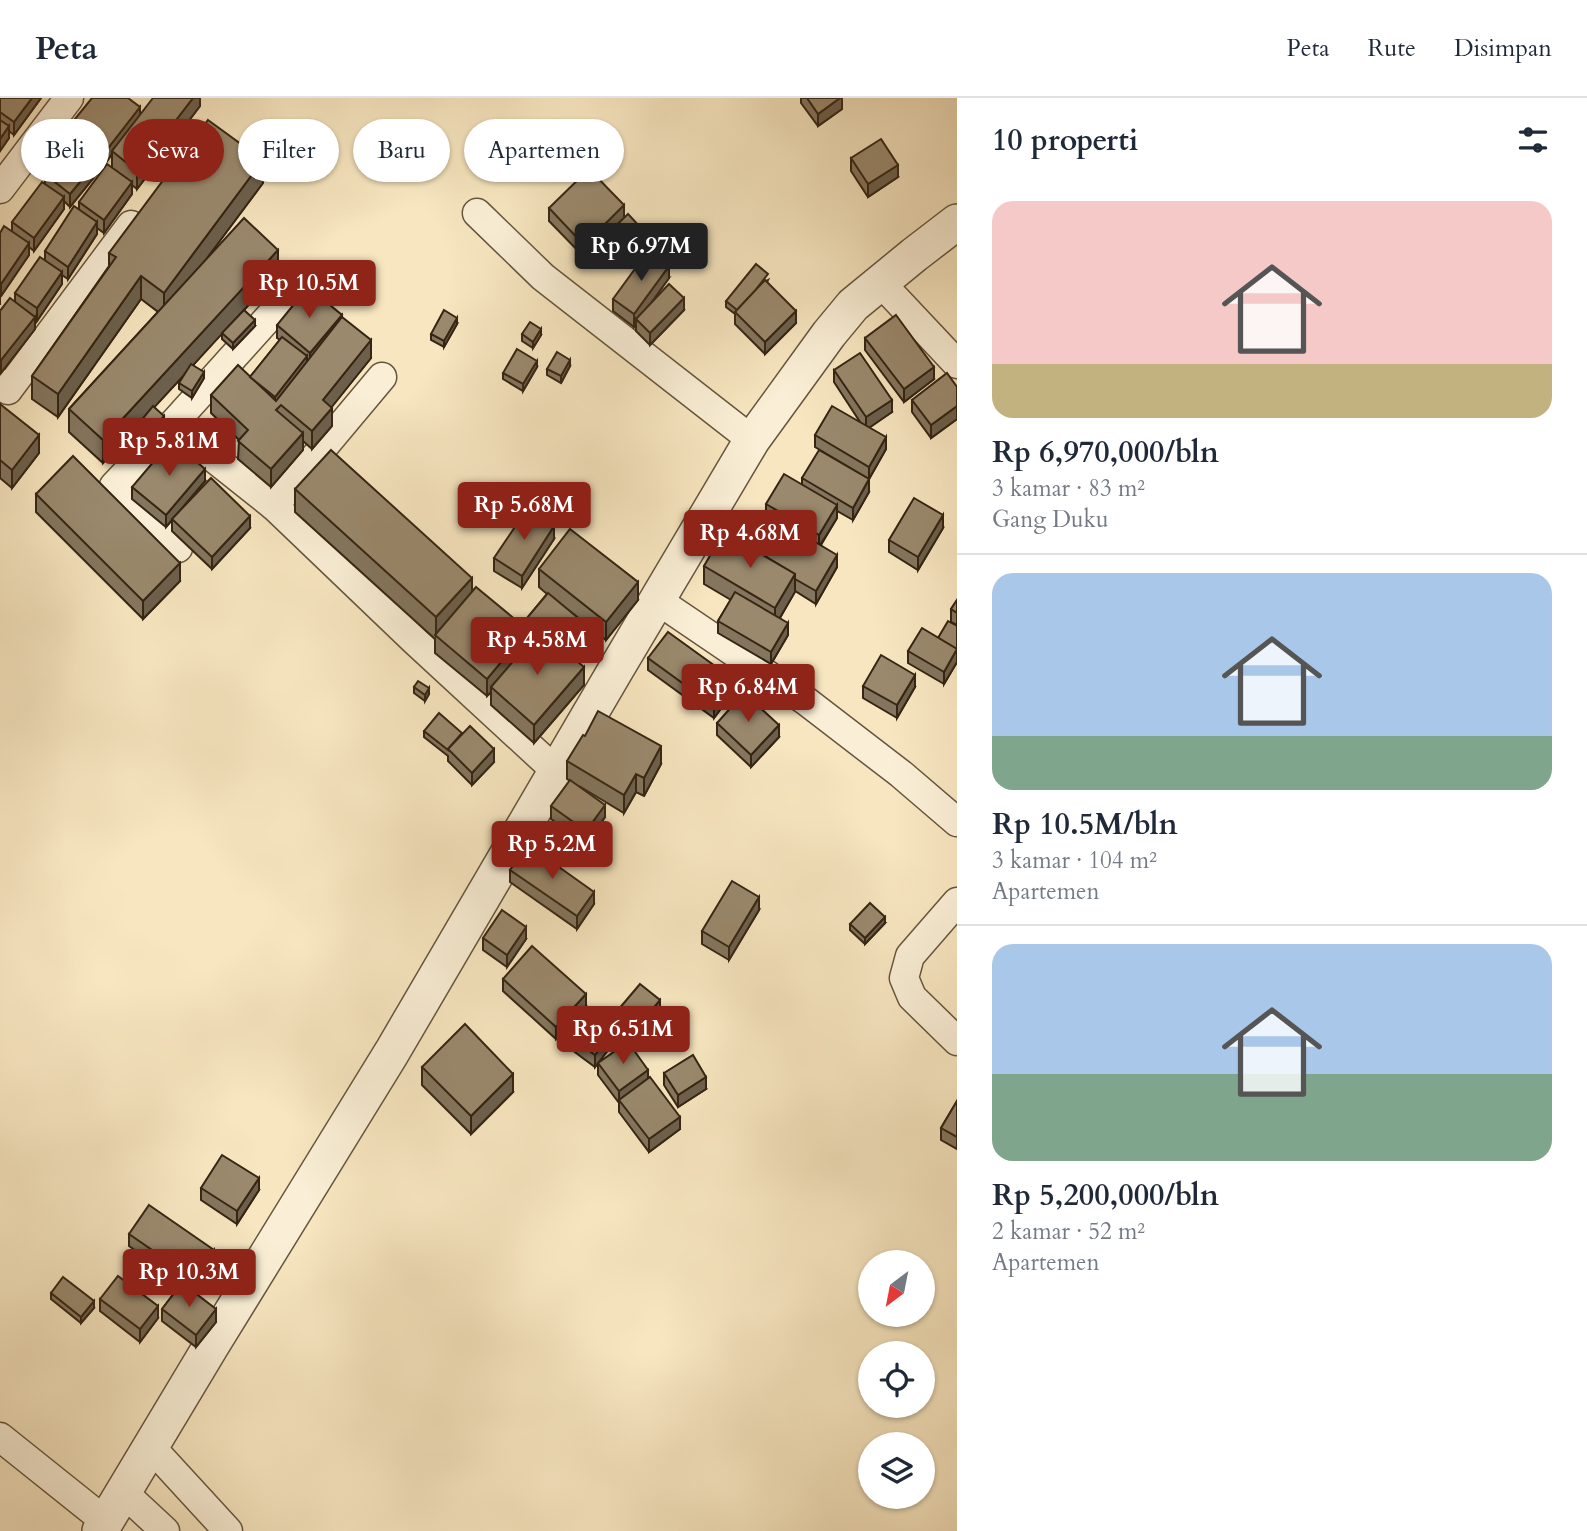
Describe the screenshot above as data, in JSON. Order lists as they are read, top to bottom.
{
  "north": "bottom left",
  "page": {
    "header": "Peta",
    "nav": ["Peta", "Rute", "Disimpan"],
    "heading": "10 properti",
    "chip": [
      "Beli",
      "Sewa",
      "Filter",
      "Baru",
      "Apartemen"
    ],
    "list": [
      {
        "name": "Rp 6,970,000/bln",
        "note": "3 kamar · 83 m² · Gang Duku"
      },
      {
        "name": "Rp 10.5M/bln",
        "note": "3 kamar · 104 m² · Apartemen"
      },
      {
        "name": "Rp 5,200,000/bln",
        "note": "2 kamar · 52 m² · Apartemen"
      }
    ],
    "price": [
      "Rp 6.97M",
      "Rp 10.5M",
      "Rp 5.81M",
      "Rp 5.68M",
      "Rp 4.68M",
      "Rp 4.58M",
      "Rp 6.84M",
      "Rp 5.2M",
      "Rp 6.51M",
      "Rp 10.3M"
    ]
  }
}
